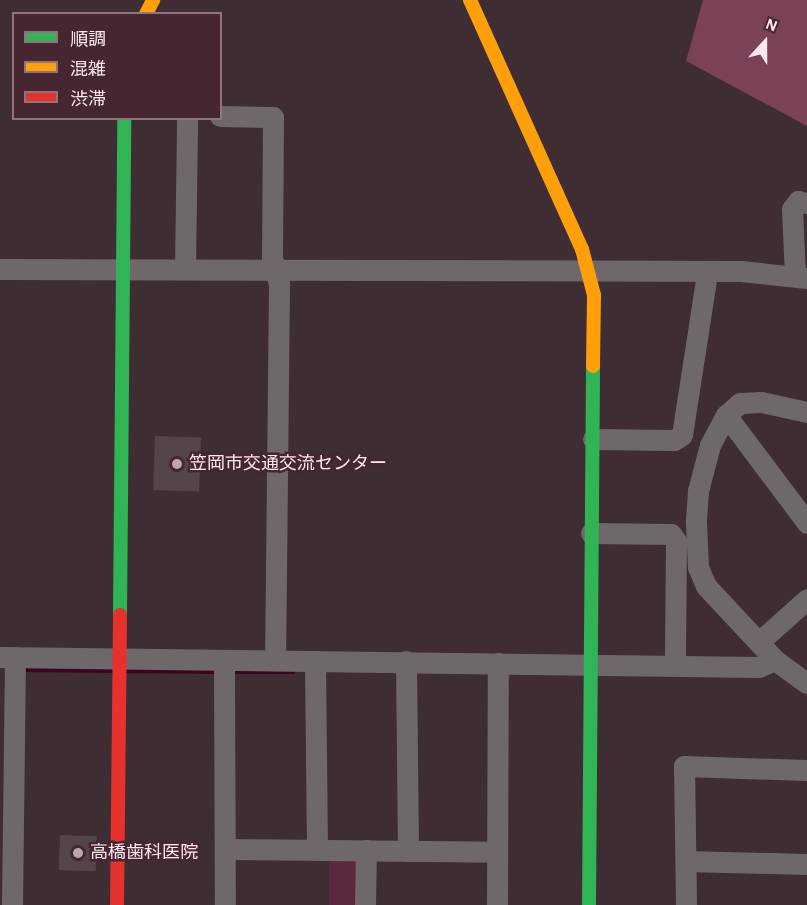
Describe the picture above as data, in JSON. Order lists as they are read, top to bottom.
{
  "places": ["笠岡市交通交流センター", "高橋歯科医院"],
  "legend": ["順調", "混雑", "渋滞"],
  "north": "top"
}
